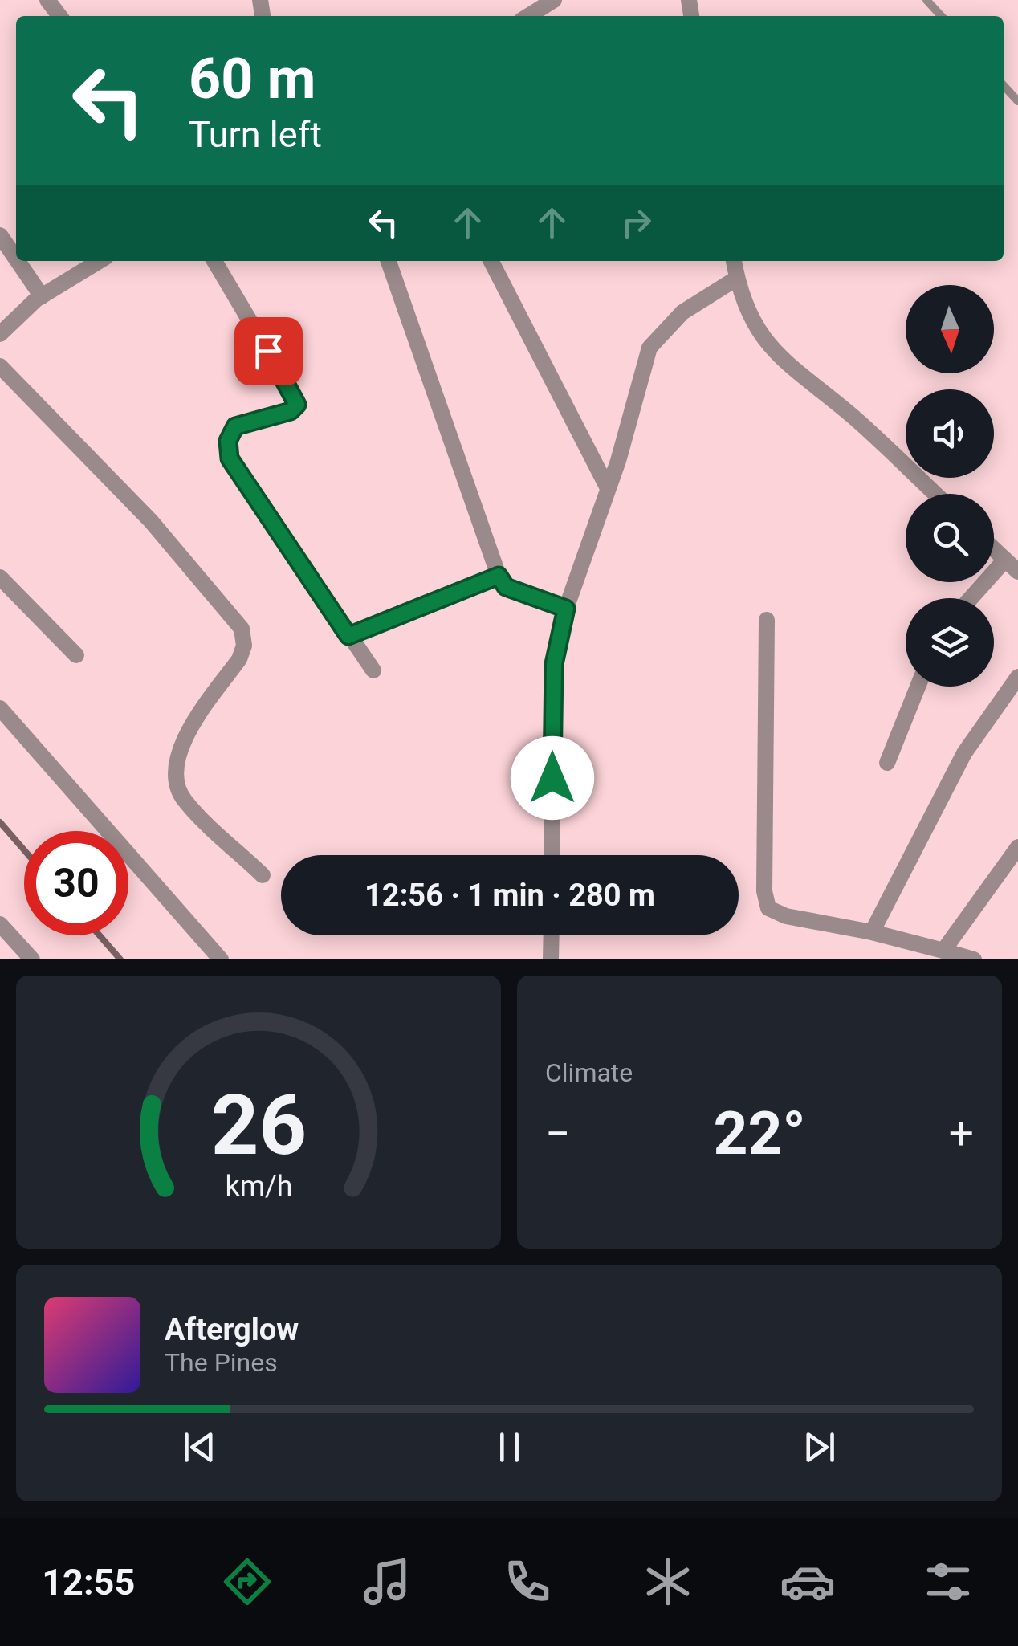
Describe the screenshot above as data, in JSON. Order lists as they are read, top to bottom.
{
  "north": "bottom",
  "page": {
    "turn": ["60 m", "Turn left"],
    "limit": "30",
    "trip": "12:56 · 1 min · 280 m",
    "tile": "Climate",
    "heat": ["−", "22°", "+"],
    "song": ["Afterglow", "The Pines"],
    "tabs": "12:55",
    "gauge": ["26", "km/h"]
  }
}
